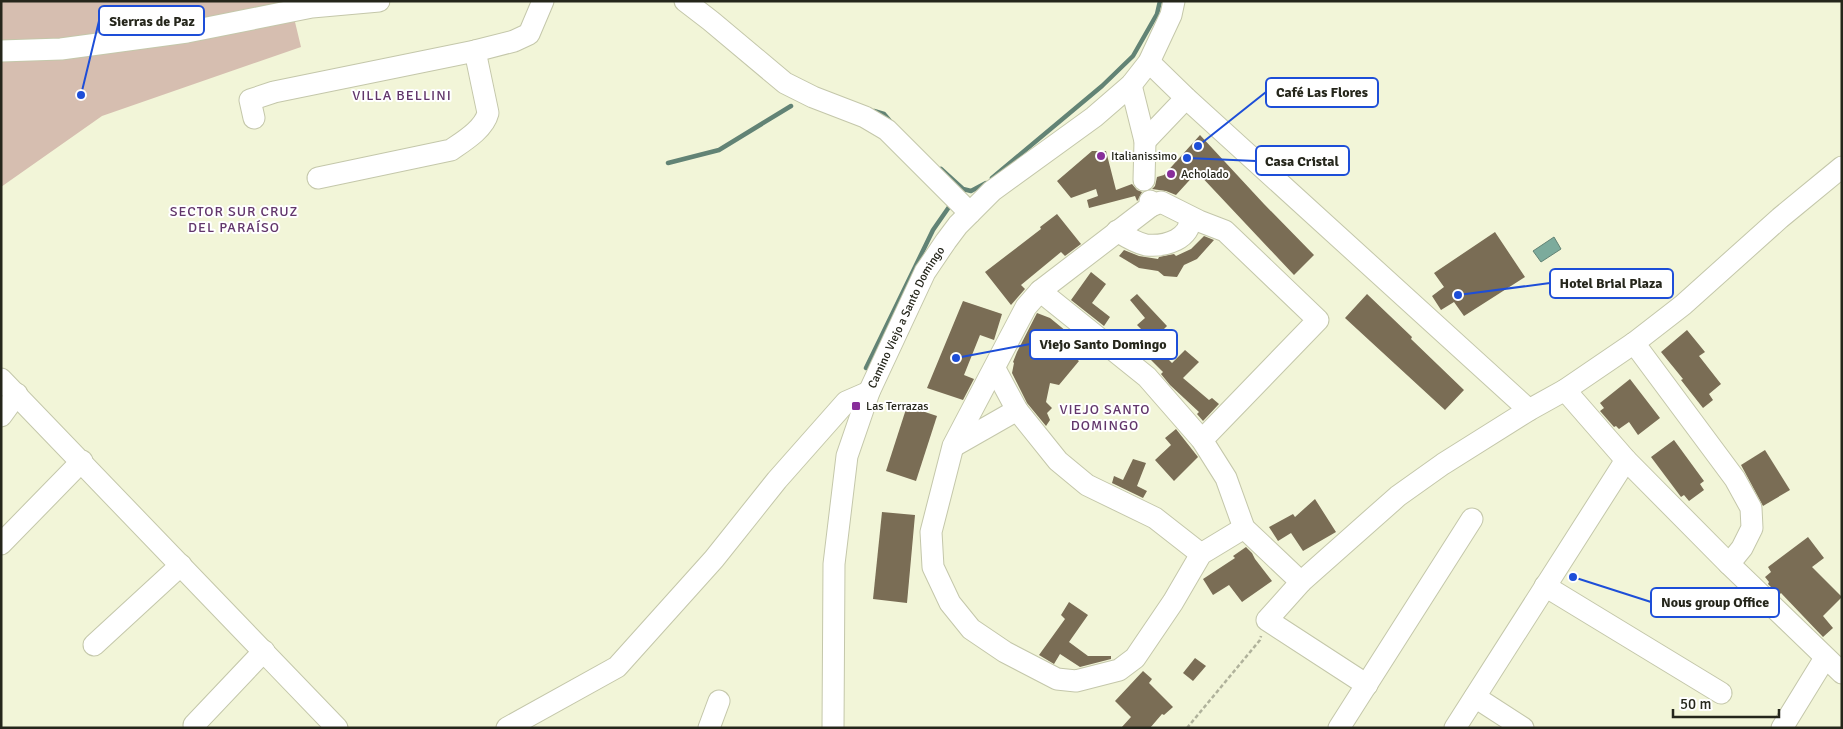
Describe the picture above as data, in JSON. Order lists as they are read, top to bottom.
{
  "streets": {
    "street": ["Camino Viejo a Santo Domingo"]
  },
  "districts": ["VILLA BELLINI", "SECTOR SUR CRUZ DEL PARAÍSO", "VIEJO SANTO DOMINGO"],
  "places": {
    "other": [
      "Sierras de Paz",
      "Café Las Flores",
      "Italianissimo",
      "Casa Cristal",
      "Acholado",
      "Hotel Brial Plaza",
      "Viejo Santo Domingo",
      "Nous group Office"
    ],
    "transit": ["Las Terrazas"]
  },
  "scale_bar": "50 m"
}
